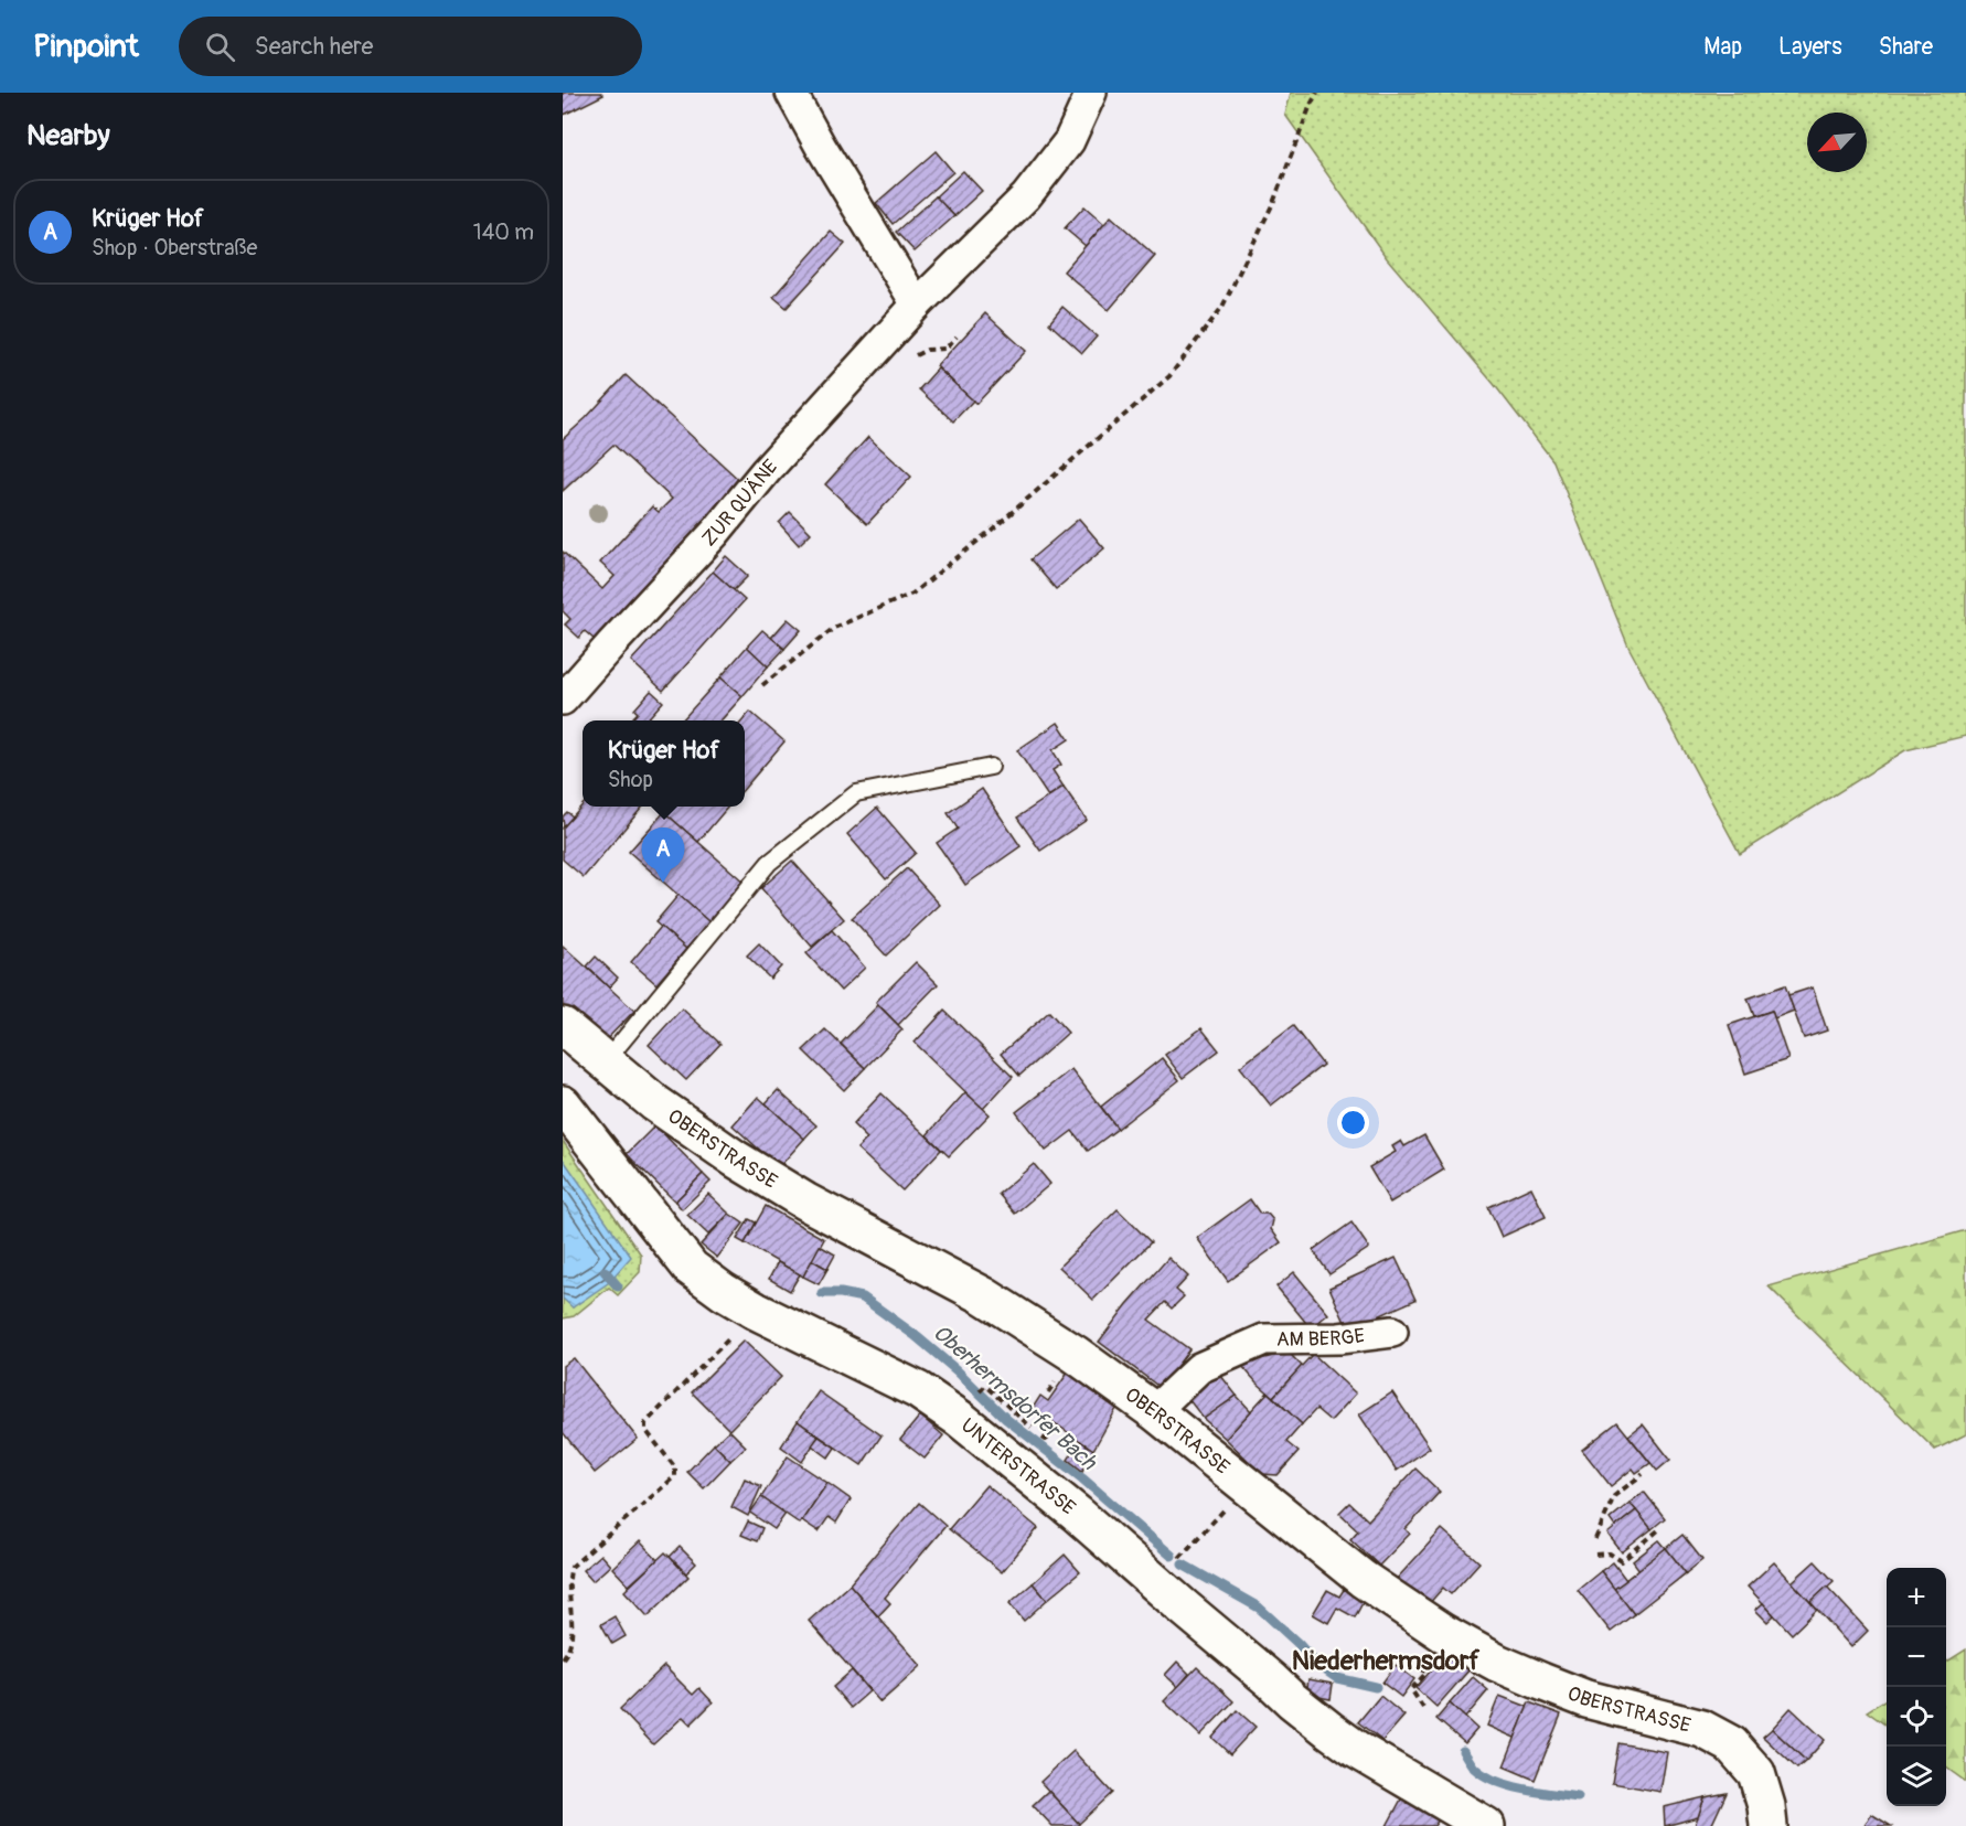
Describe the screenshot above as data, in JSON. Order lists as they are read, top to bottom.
{
  "streets": {
    "street": [
      "ZUR QUÄNE",
      "OBERSTRASSE",
      "AM BERGE",
      "UNTERSTRASSE"
    ]
  },
  "crossings": [
    ["OBERSTRASSE", "AM BERGE"]
  ],
  "districts": ["Niederhermsdorf"],
  "water": ["Oberhermsdorfer Bach"],
  "north": "bottom left",
  "page": {
    "header": "Pinpoint",
    "search": "Search here",
    "nav": ["Map", "Layers", "Share"],
    "heading": "Nearby",
    "list": [
      {
        "mark": "A",
        "name": "Krüger Hof",
        "note": "Shop · Oberstraße",
        "value": "140 m"
      }
    ],
    "popup": ["Krüger Hof", "Shop"],
    "pins": "A",
    "map_buttons": ["+", "−"]
  }
}
